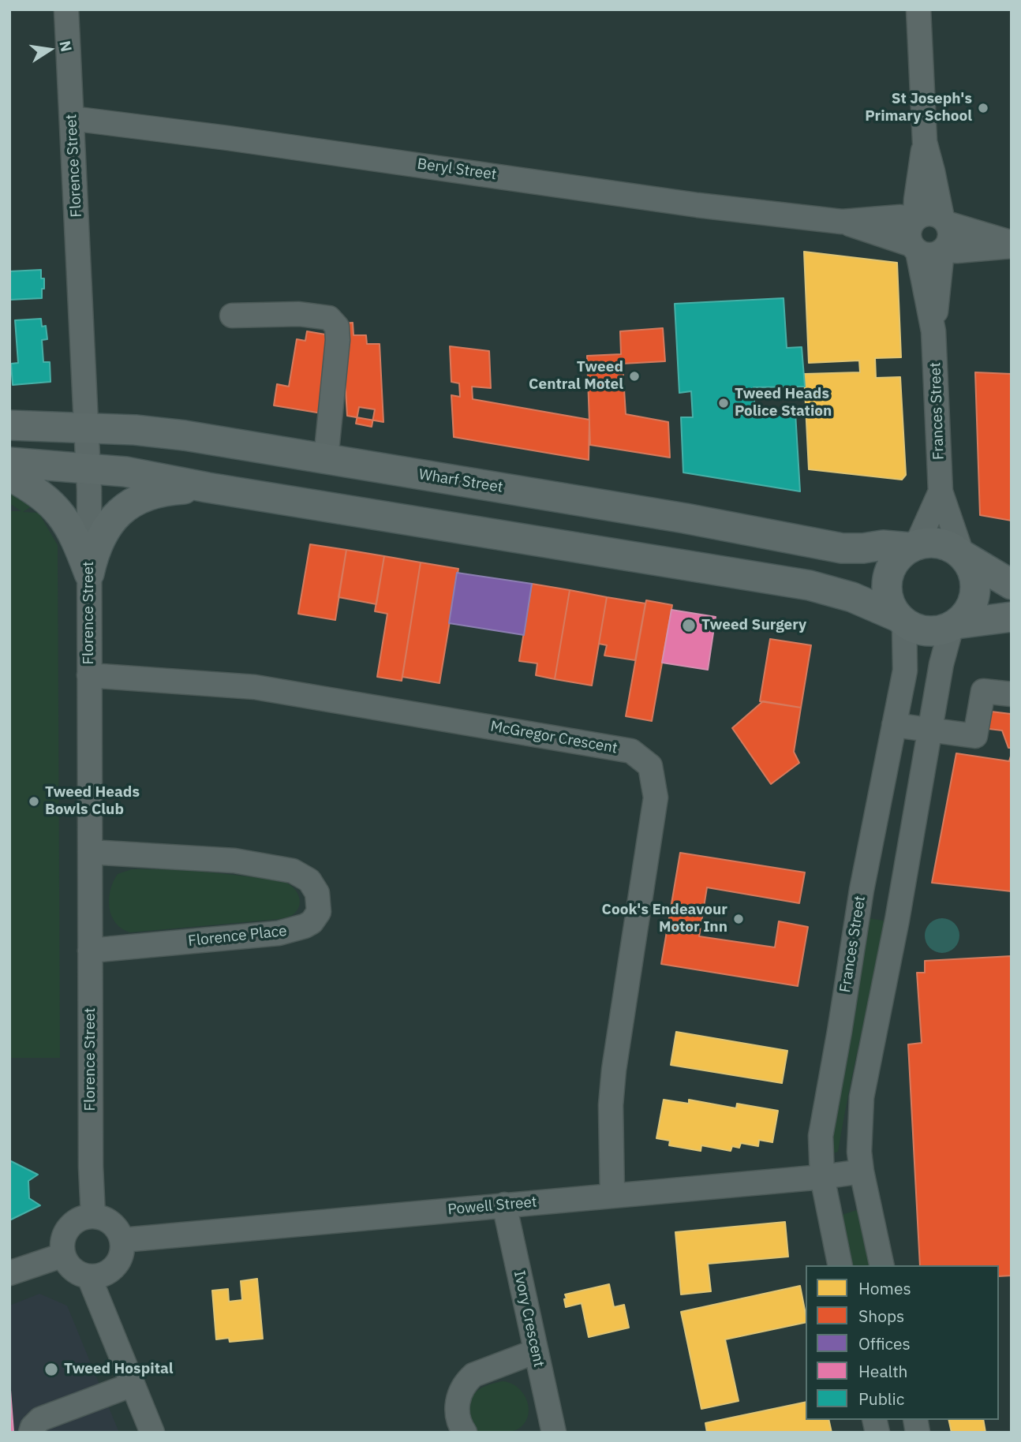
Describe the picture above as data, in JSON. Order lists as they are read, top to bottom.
{
  "streets": {
    "main road": ["Wharf Street"],
    "street": [
      "Florence Street",
      "Beryl Street",
      "Frances Street",
      "McGregor Crescent",
      "Florence Place",
      "Powell Street",
      "Ivory Crescent"
    ]
  },
  "crossings": [
    ["Florence Street", "Beryl Street"],
    ["Florence Street", "Wharf Street"],
    ["Florence Street", "McGregor Crescent"],
    ["Florence Street", "Florence Place"],
    ["Florence Street", "Powell Street"],
    ["Beryl Street", "Frances Street"],
    ["Frances Street", "Wharf Street"],
    ["Frances Street", "Powell Street"],
    ["McGregor Crescent", "Powell Street"],
    ["Powell Street", "Ivory Crescent"]
  ],
  "places": [
    "St Joseph's Primary School",
    "Tweed Central Motel",
    "Tweed Heads Police Station",
    "Tweed Surgery",
    "Tweed Heads Bowls Club",
    "Cook's Endeavour Motor Inn",
    "Tweed Hospital"
  ],
  "legend": [
    "Homes",
    "Shops",
    "Offices",
    "Health",
    "Public"
  ],
  "north": "right"
}
